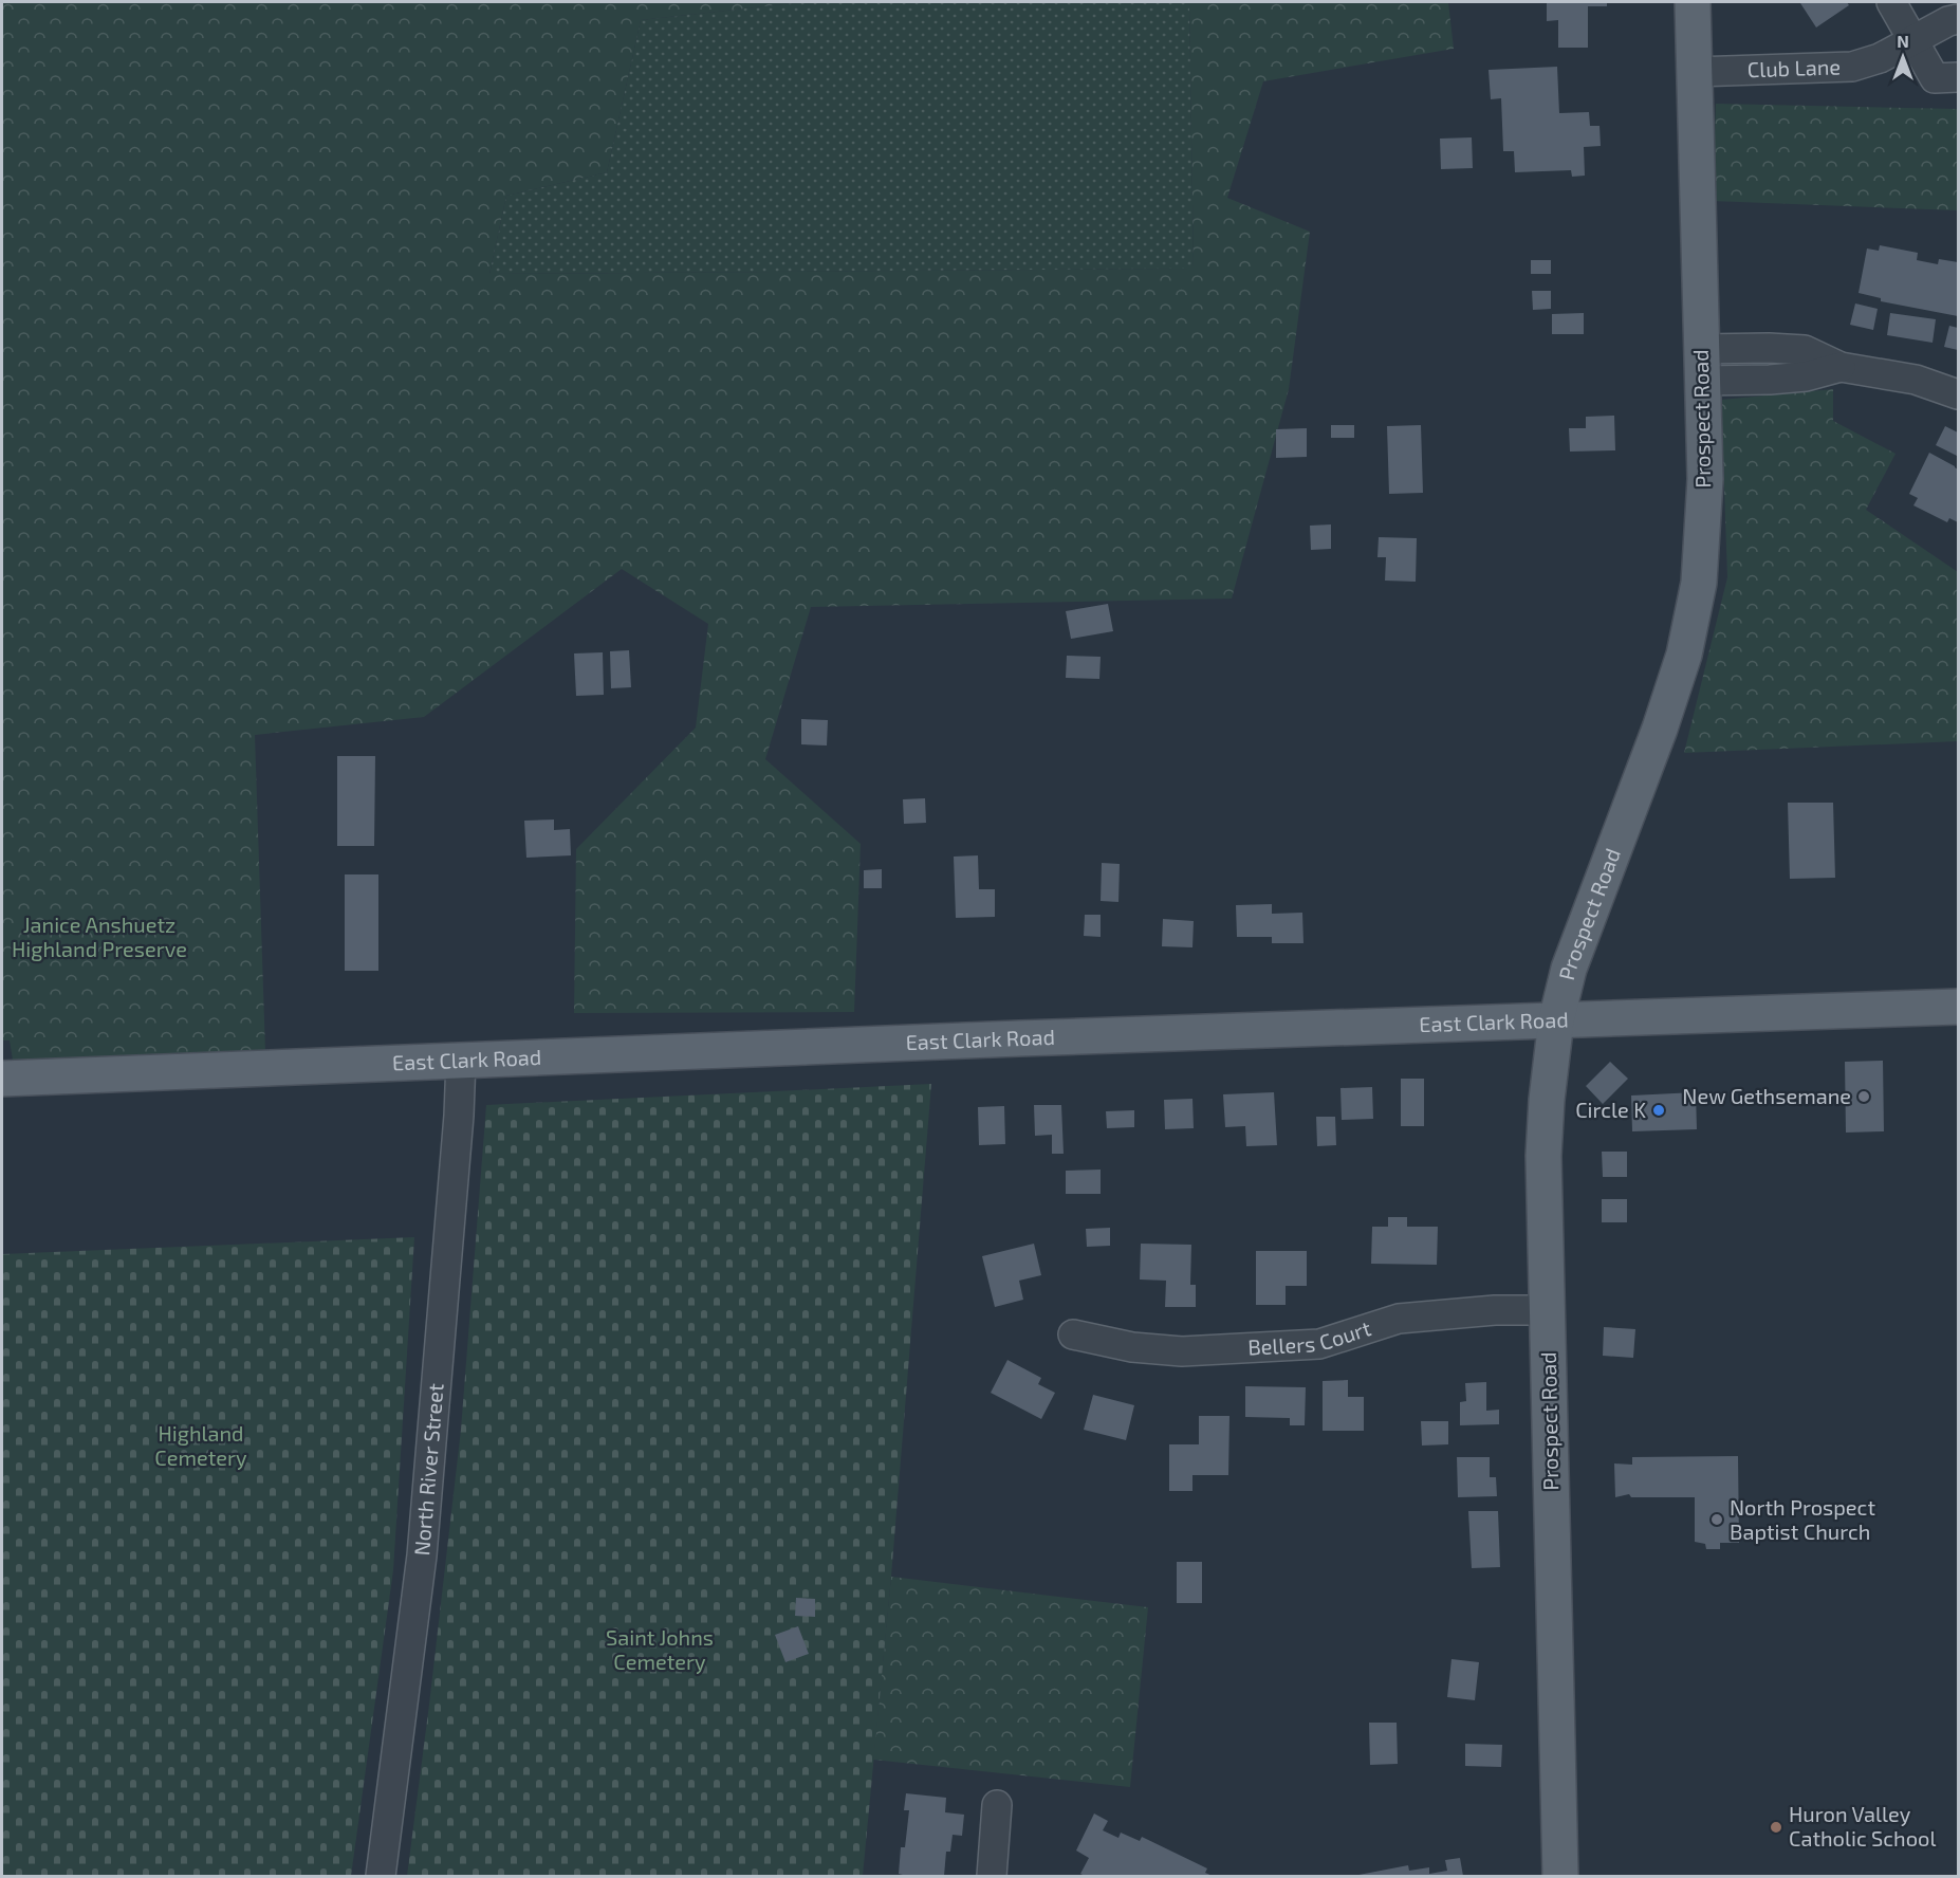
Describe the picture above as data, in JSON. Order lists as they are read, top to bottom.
{
  "streets": {
    "main road": ["Prospect Road", "East Clark Road"],
    "street": ["Club Lane", "Bellers Court", "North River Street"]
  },
  "crossings": [
    ["Club Lane", "Prospect Road"],
    ["Prospect Road", "East Clark Road"],
    ["Prospect Road", "Bellers Court"],
    ["East Clark Road", "North River Street"]
  ],
  "parks": ["Janice Anshuetz Highland Preserve", "Highland Cemetery", "Saint Johns Cemetery"],
  "places": [
    "New Gethsemane",
    "Circle K",
    "North Prospect Baptist Church",
    "Huron Valley Catholic School"
  ],
  "north": "top"
}
